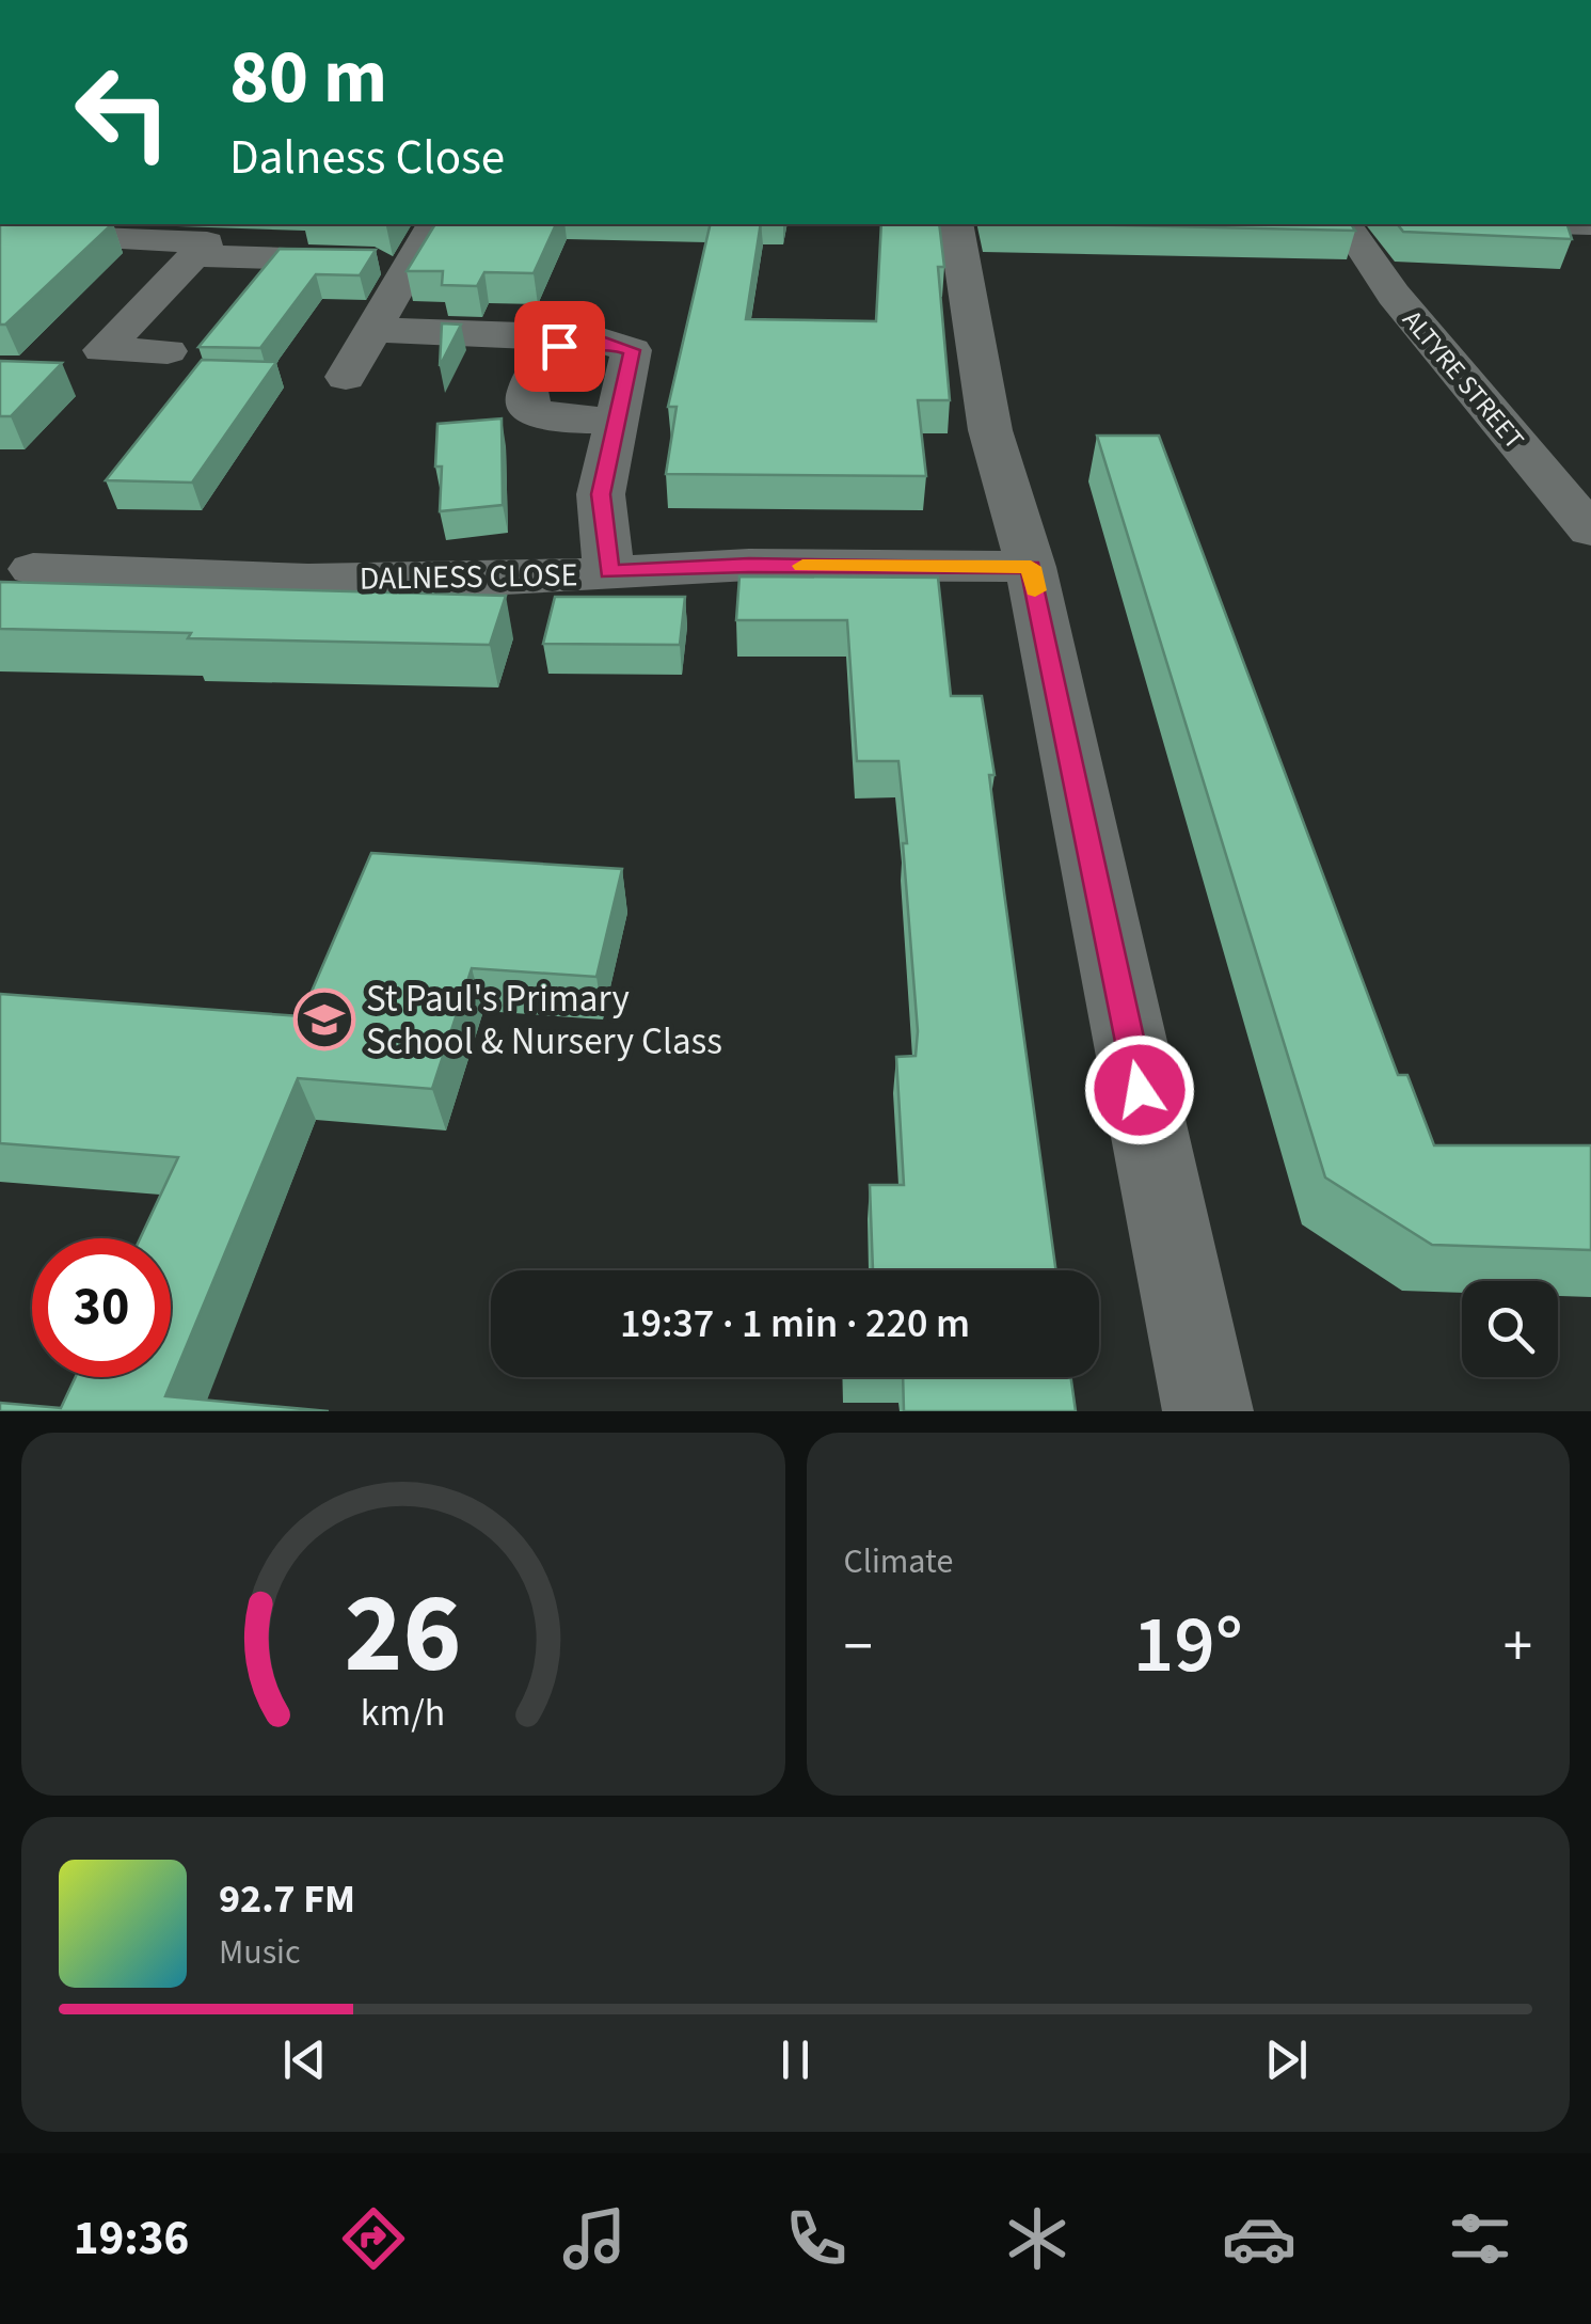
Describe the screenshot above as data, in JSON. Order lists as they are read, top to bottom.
{
  "streets": {
    "street": ["ALTYRE STREET", "DALNESS CLOSE"]
  },
  "places": {
    "school or university": ["St Paul's Primary School & Nursery Class"]
  },
  "page": {
    "turn": ["80 m", "Dalness Close"],
    "limit": "30",
    "trip": "19:37 · 1 min · 220 m",
    "tile": "Climate",
    "heat": ["−", "19°", "+"],
    "song": ["92.7 FM", "Music"],
    "tabs": "19:36",
    "gauge": ["26", "km/h"]
  }
}
